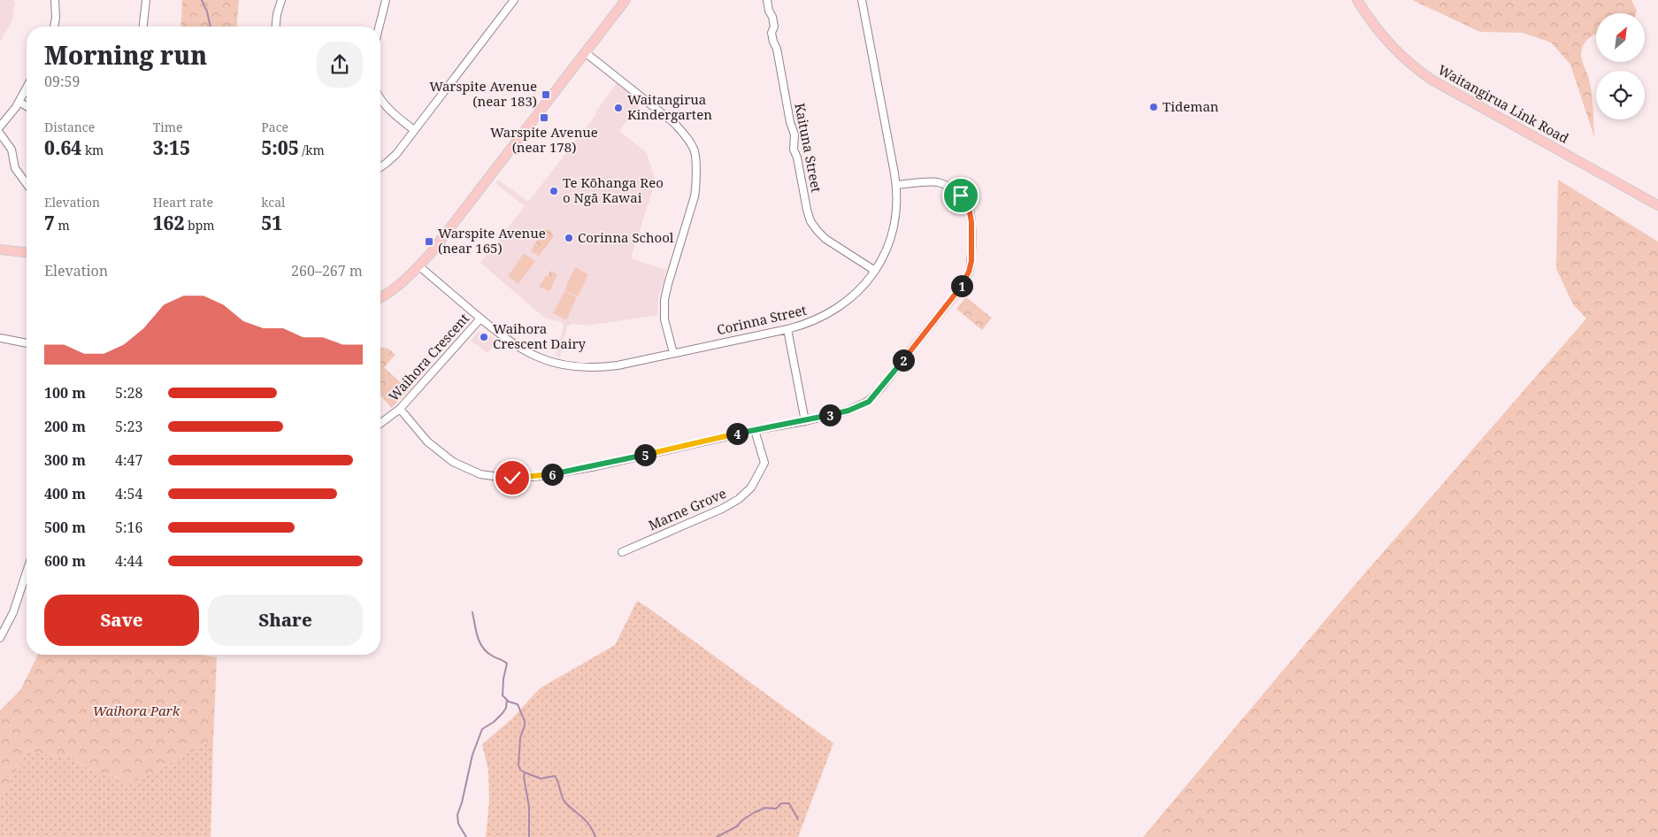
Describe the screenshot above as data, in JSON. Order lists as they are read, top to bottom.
{
  "streets": {
    "main road": ["Waitangirua Link Road"],
    "street": [
      "Kaituna Street",
      "Corinna Street",
      "Waihora Crescent",
      "Marne Grove"
    ]
  },
  "crossings": [
    ["Kaituna Street", "Corinna Street"],
    ["Corinna Street", "Waihora Crescent"]
  ],
  "parks": ["Waihora Park"],
  "places": {
    "transit": ["Warspite Avenue (near 183)", "Warspite Avenue (near 178)", "Warspite Avenue (near 165)"],
    "other": [
      "Tideman",
      "Waitangirua Kindergarten",
      "Te Kōhanga Reo o Ngā Kawai",
      "Corinna School",
      "Waihora Crescent Dairy"
    ]
  },
  "north": "top right",
  "page": {
    "heading": ["Morning run", "09:59"],
    "stats": [
      ["Distance", "0.64 km"],
      ["Time", "3:15"],
      ["Pace", "5:05 /km"],
      ["Elevation", "7 m"],
      ["Heart rate", "162 bpm"],
      ["kcal", "51"]
    ],
    "chart": ["Elevation", "260–267 m"],
    "pins": [
      "1",
      "2",
      "3",
      "4",
      "5",
      "6"
    ],
    "list": [
      {
        "name": "100 m",
        "note": "5:28"
      },
      {
        "name": "200 m",
        "note": "5:23"
      },
      {
        "name": "300 m",
        "note": "4:47"
      },
      {
        "name": "400 m",
        "note": "4:54"
      },
      {
        "name": "500 m",
        "note": "5:16"
      },
      {
        "name": "600 m",
        "note": "4:44"
      }
    ],
    "buttons": ["Save", "Share"]
  }
}
